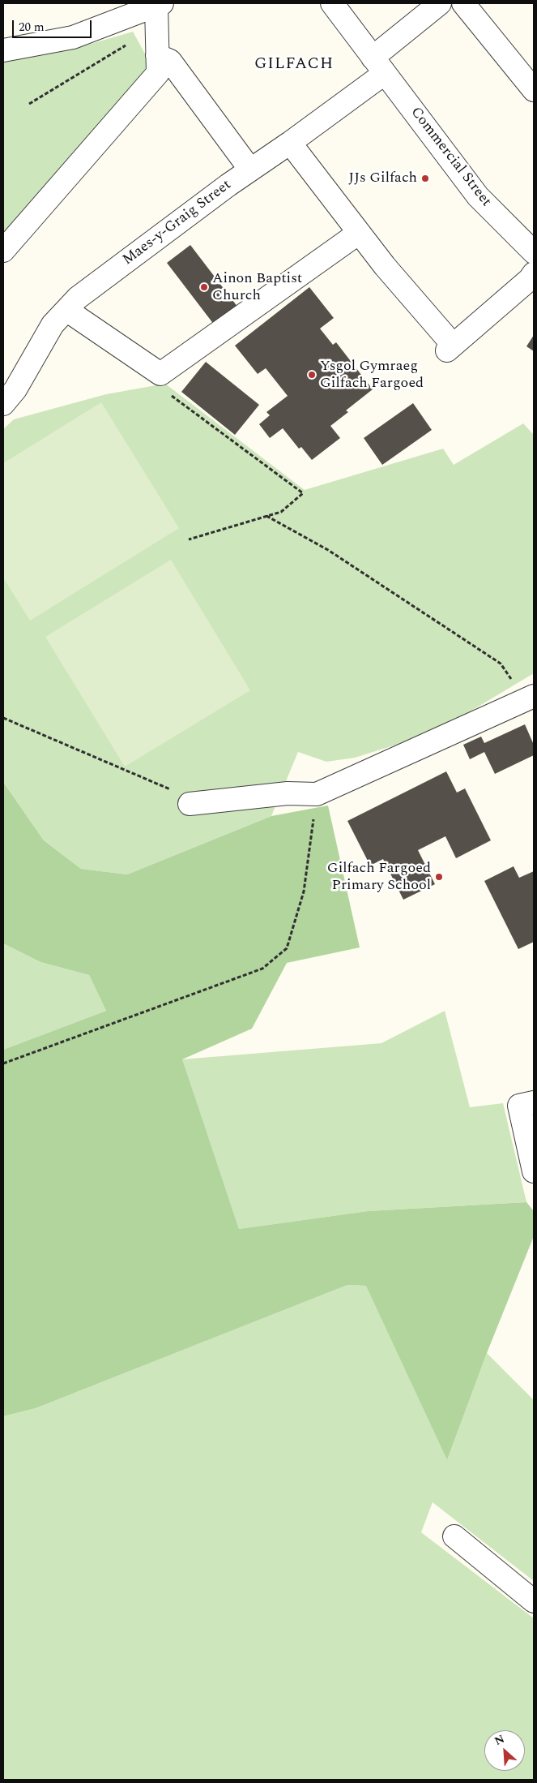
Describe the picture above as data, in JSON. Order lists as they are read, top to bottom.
{
  "streets": {
    "street": ["Commercial Street", "Maes-y-Graig Street"]
  },
  "crossings": [
    ["Commercial Street", "Maes-y-Graig Street"]
  ],
  "districts": ["GILFACH"],
  "places": [
    "JJs Gilfach",
    "Ainon Baptist Church",
    "Ysgol Gymraeg Gilfach Fargoed",
    "Gilfach Fargoed Primary School"
  ],
  "scale_bar": "20 m",
  "north": "top left"
}
